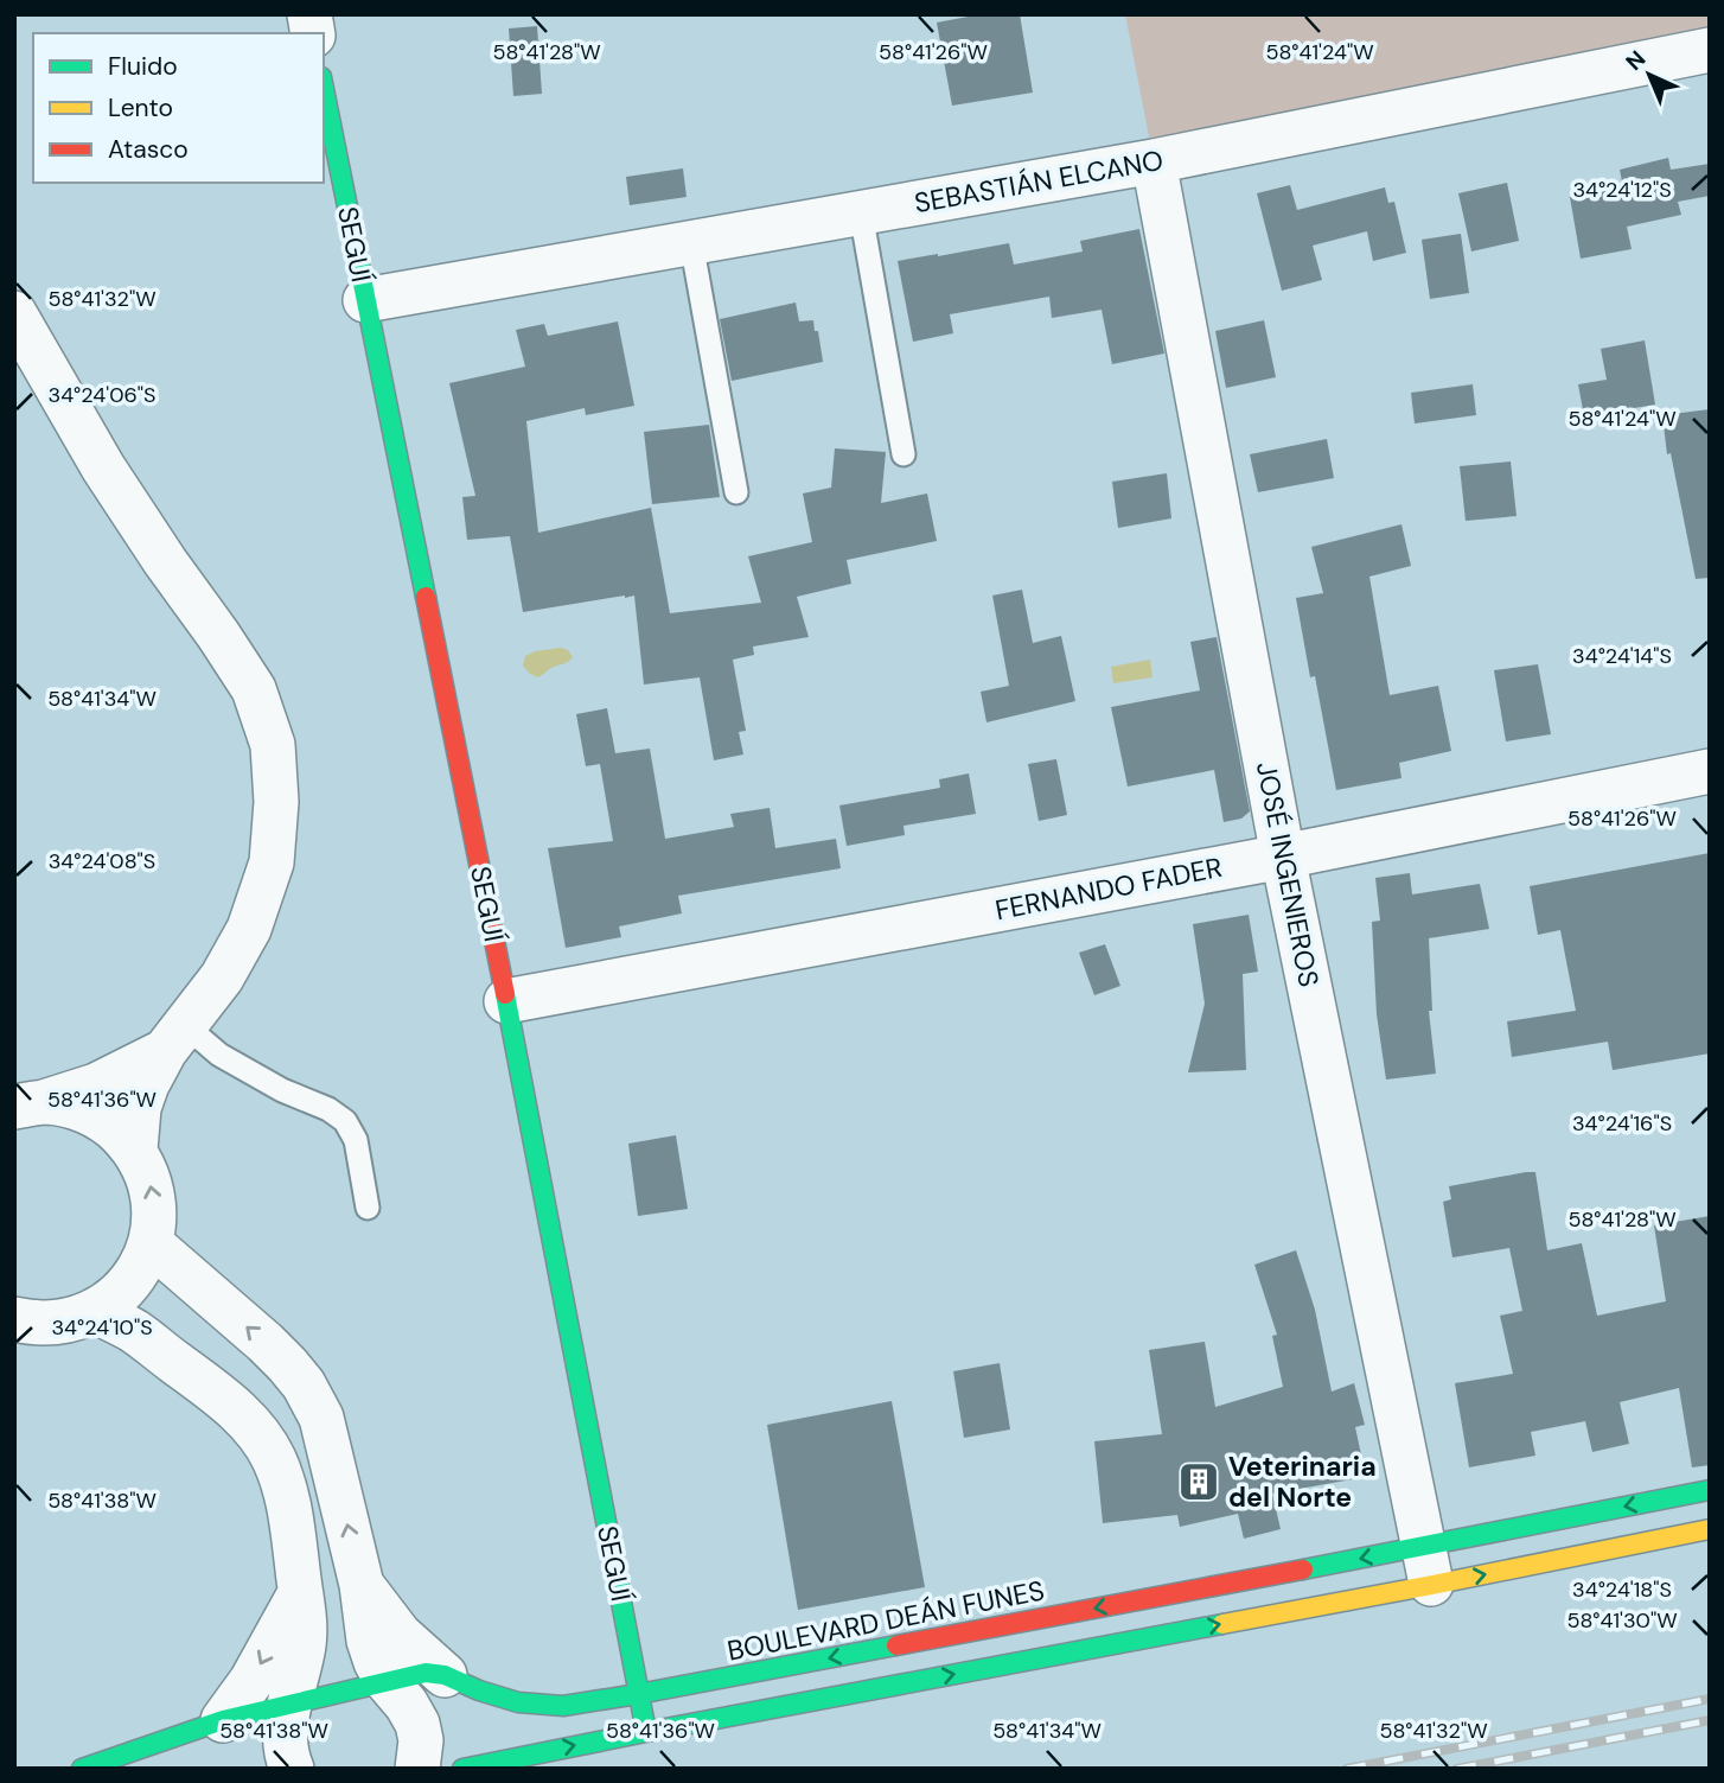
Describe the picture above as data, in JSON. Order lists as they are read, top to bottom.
{
  "streets": {
    "main road": ["SEGUÍ", "BOULEVARD DEÁN FUNES"],
    "street": ["SEBASTIÁN ELCANO", "JOSÉ INGENIEROS", "FERNANDO FADER"]
  },
  "crossings": [
    ["SEBASTIÁN ELCANO", "SEGUÍ"],
    ["SEBASTIÁN ELCANO", "JOSÉ INGENIEROS"],
    ["SEGUÍ", "FERNANDO FADER"],
    ["SEGUÍ", "BOULEVARD DEÁN FUNES"],
    ["JOSÉ INGENIEROS", "FERNANDO FADER"],
    ["JOSÉ INGENIEROS", "BOULEVARD DEÁN FUNES"]
  ],
  "places": {
    "building": ["Veterinaria del Norte"]
  },
  "legend": ["Fluido", "Lento", "Atasco"],
  "north": "top left",
  "coordinates": [
    "58°41'24\"W",
    "58°41'28\"W",
    "58°41'26\"W",
    "34°24'12\"S",
    "58°41'32\"W",
    "34°24'06\"S",
    "34°24'14\"S",
    "58°41'34\"W",
    "34°24'08\"S",
    "58°41'36\"W",
    "34°24'16\"S",
    "34°24'10\"S",
    "58°41'38\"W",
    "34°24'18\"S",
    "58°41'30\"W"
  ]
}
